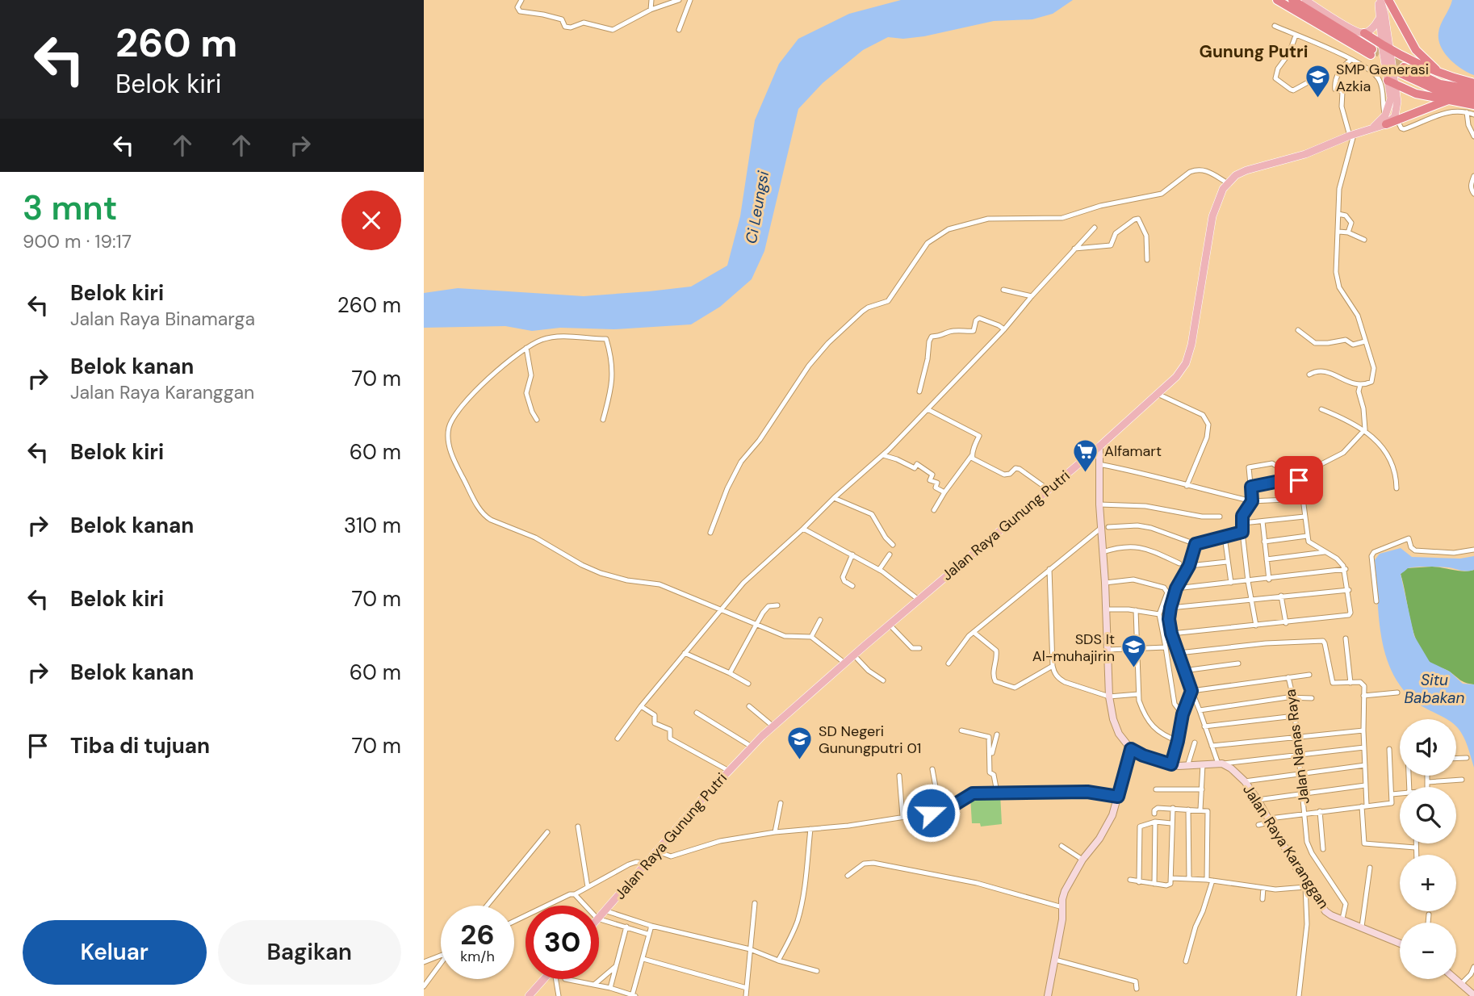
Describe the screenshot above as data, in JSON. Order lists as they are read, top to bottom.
{
  "streets": {
    "main road": ["Jalan Raya Gunung Putri"],
    "street": ["Jalan Nanas Raya", "Jalan Raya Karanggan"]
  },
  "crossings": [
    ["Jalan Nanas Raya", "Jalan Raya Karanggan"]
  ],
  "districts": ["Gunung Putri"],
  "water": ["Ci Leungsi", "Situ Babakan"],
  "places": {
    "school or university": ["SMP Generasi Azkia", "SDS It Al-muhajirin", "SD Negeri Gunungputri 01"],
    "supermarket": ["Alfamart"]
  },
  "page": {
    "turn": ["260 m", "Belok kiri"],
    "heading": ["3 mnt", "900 m · 19:17"],
    "list": [
      {
        "name": "Belok kiri",
        "note": "Jalan Raya Binamarga",
        "value": "260 m"
      },
      {
        "name": "Belok kanan",
        "note": "Jalan Raya Karanggan",
        "value": "70 m"
      },
      {
        "name": "Belok kiri",
        "value": "60 m"
      },
      {
        "name": "Belok kanan",
        "value": "310 m"
      },
      {
        "name": "Belok kiri",
        "value": "70 m"
      },
      {
        "name": "Belok kanan",
        "value": "60 m"
      },
      {
        "name": "Tiba di tujuan",
        "value": "70 m"
      }
    ],
    "map_buttons": ["+", "−"],
    "speed": "26 km/h",
    "limit": "30",
    "buttons": ["Keluar", "Bagikan"]
  }
}
